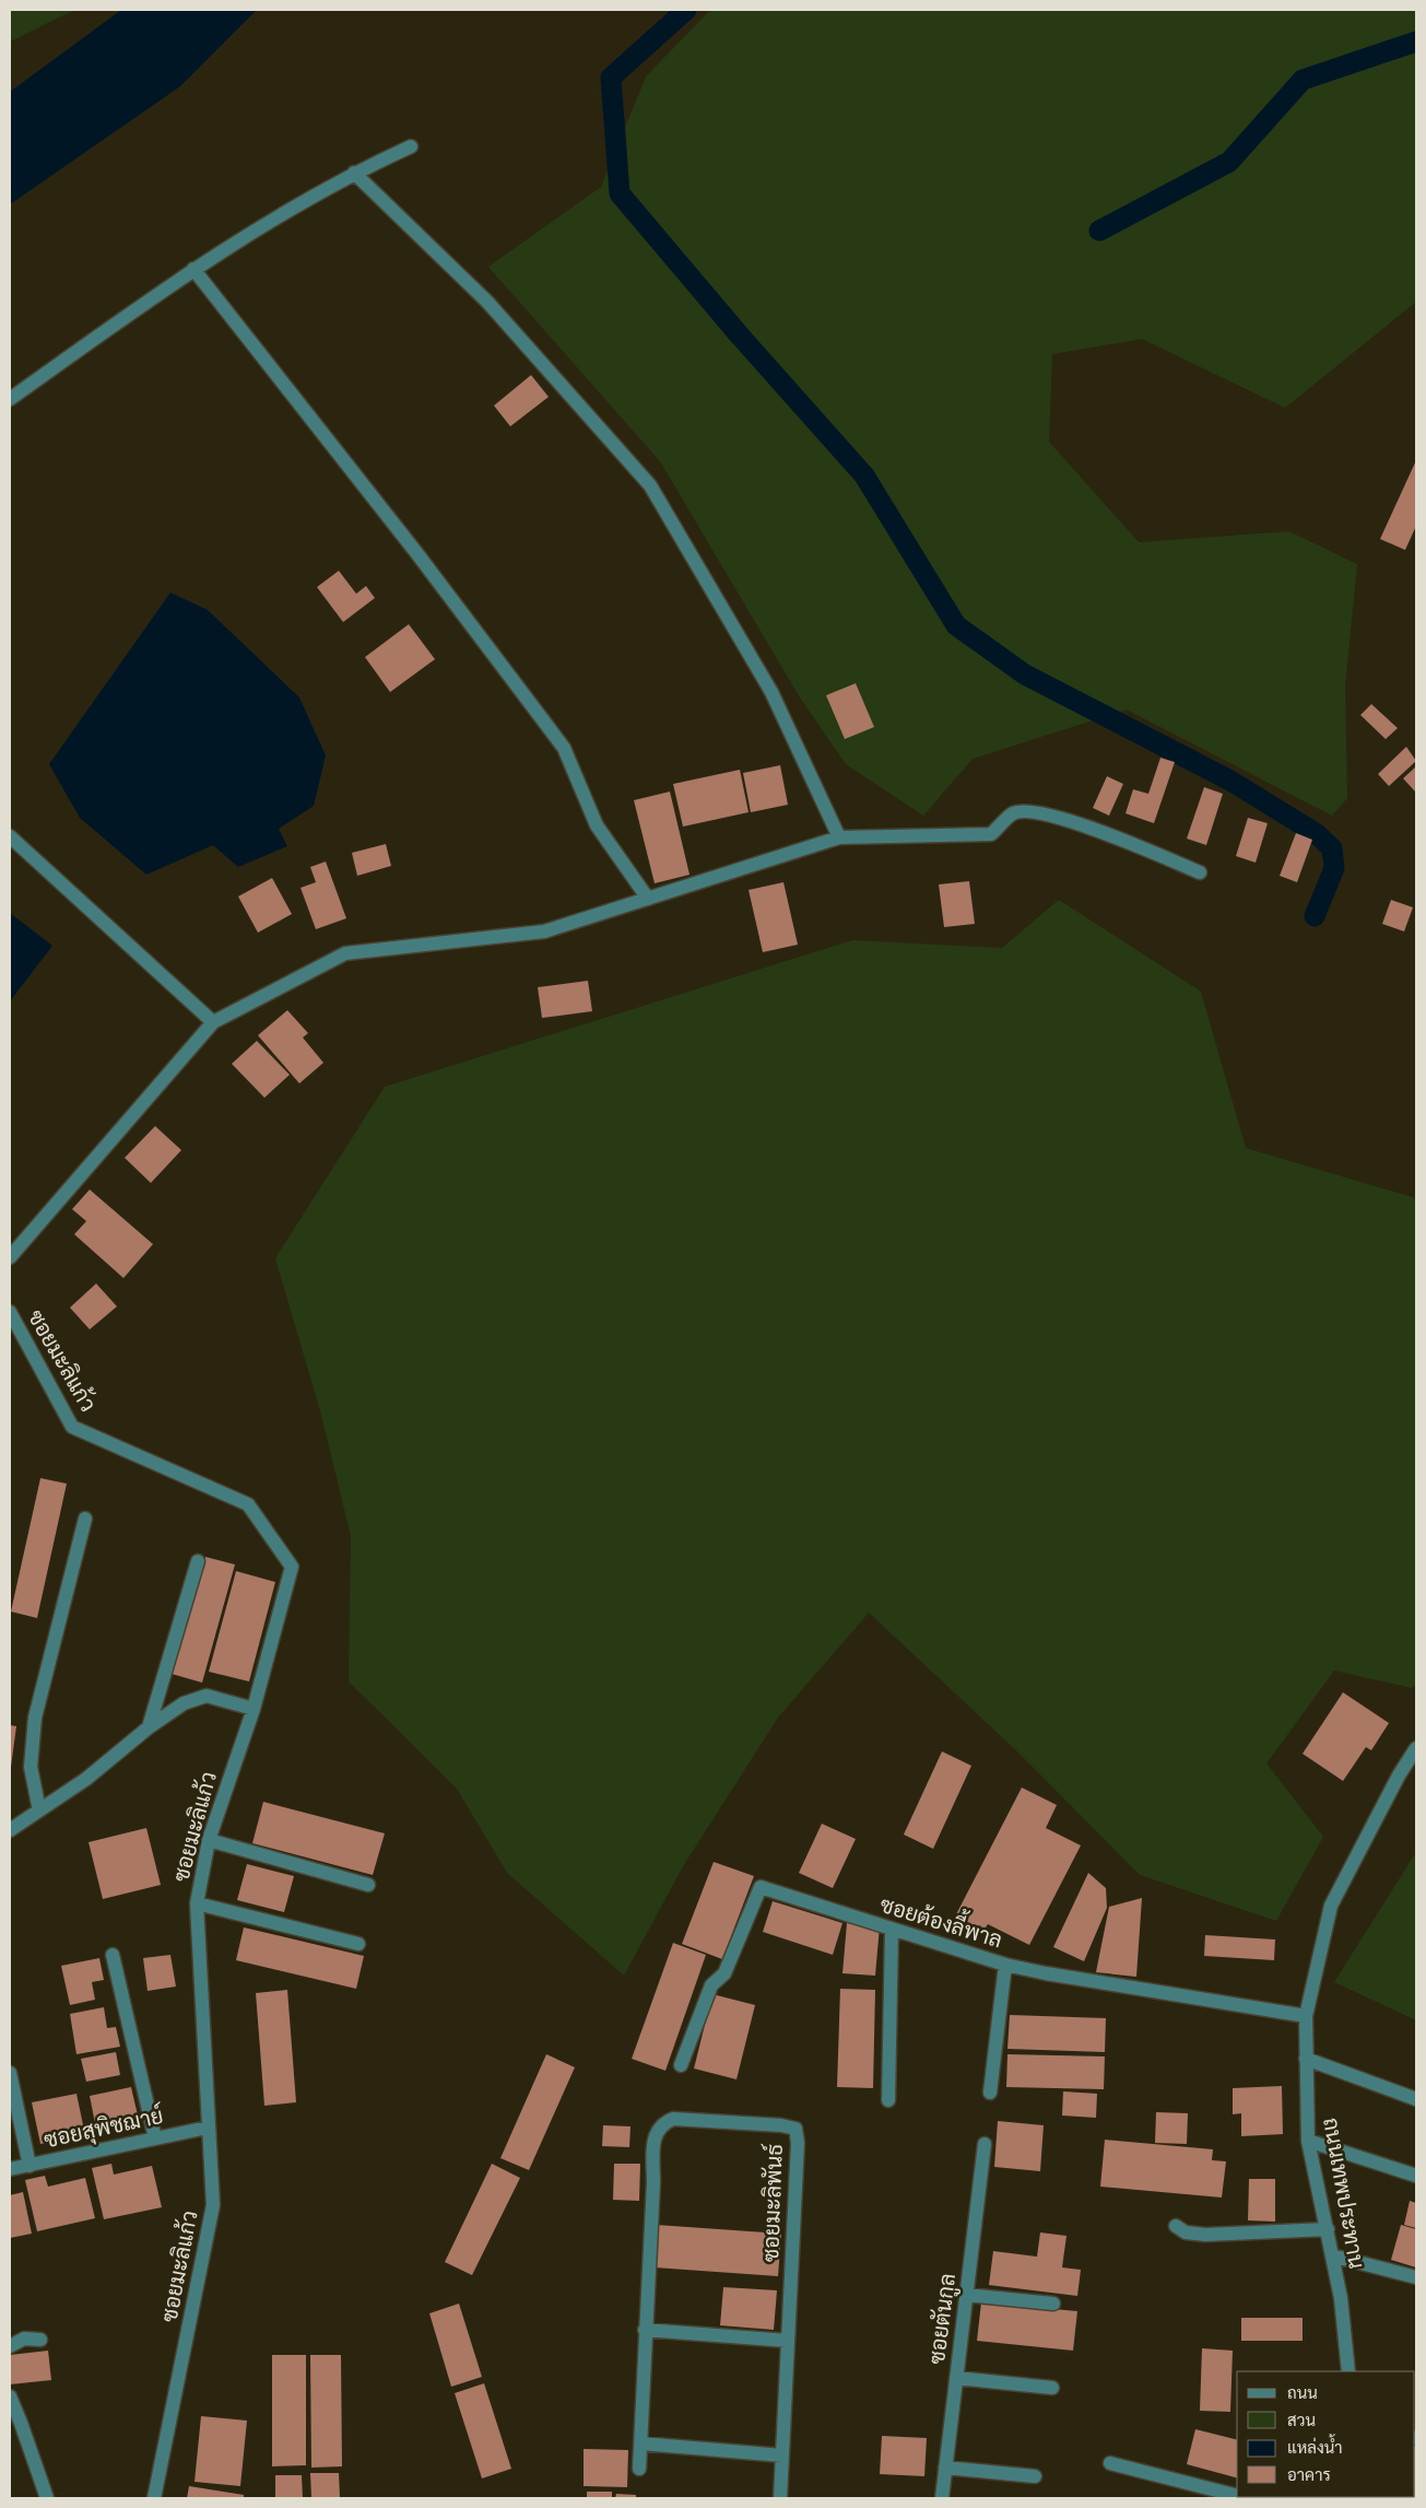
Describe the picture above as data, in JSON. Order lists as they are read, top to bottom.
{
  "streets": {
    "street": [
      "ซอยมะลิแก้ว",
      "ซอยต้องลี้พาล",
      "ซอยสุพิชฌาย์",
      "ถนนเทพประทาน",
      "ซอยมะลิพันธ์",
      "ซอยตันกูล"
    ]
  },
  "crossings": [
    ["ซอยมะลิแก้ว", "ซอยสุพิชฌาย์"],
    ["ซอยต้องลี้พาล", "ถนนเทพประทาน"]
  ],
  "legend": [
    "ถนน",
    "สวน",
    "แหล่งน้ำ",
    "อาคาร"
  ]
}
